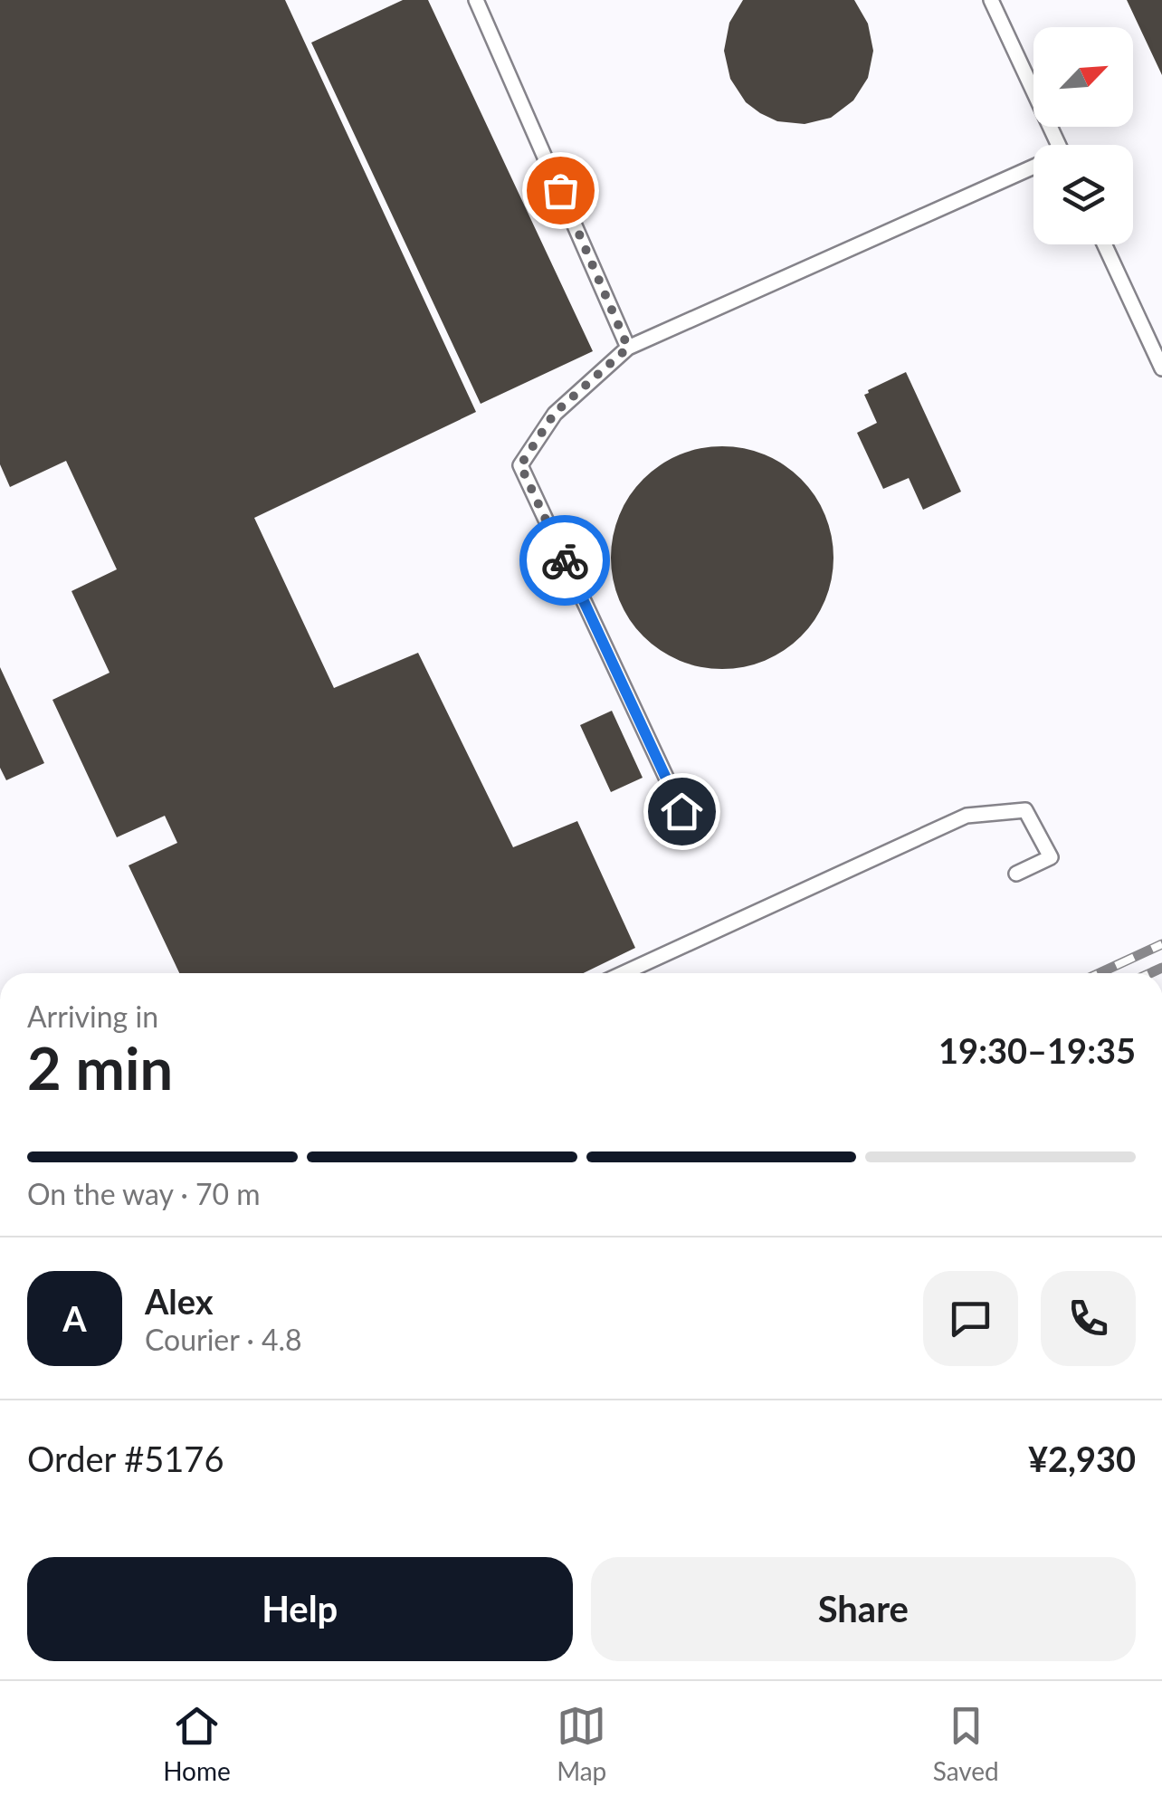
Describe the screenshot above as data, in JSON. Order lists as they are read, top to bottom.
{
  "north": "top right",
  "page": {
    "heading": ["2 min", "Arriving in", "19:30–19:35"],
    "panel": [
      "Alex",
      "Courier · 4.8",
      "Order #5176",
      "¥2,930"
    ],
    "bar": "On the way · 70 m",
    "round": "A",
    "buttons": ["Help", "Share"],
    "tabs": ["Home", "Map", "Saved"]
  }
}
